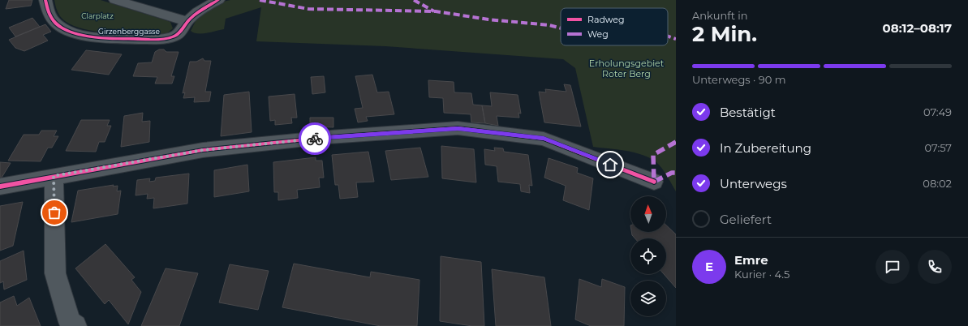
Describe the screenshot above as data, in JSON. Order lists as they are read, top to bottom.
{
  "streets": {
    "street": ["Girzenberggasse"]
  },
  "parks": ["Clarplatz", "Erholungsgebiet Roter Berg"],
  "legend": ["Radweg", "Weg"],
  "north": "top",
  "page": {
    "heading": ["2 Min.", "Ankunft in", "08:12–08:17"],
    "panel": ["Emre", "Kurier · 4.5"],
    "bar": "Unterwegs · 90 m",
    "list": [
      ["Bestätigt", "07:49"],
      ["In Zubereitung", "07:57"],
      ["Unterwegs", "08:02"],
      "Geliefert"
    ],
    "round": "E"
  }
}
